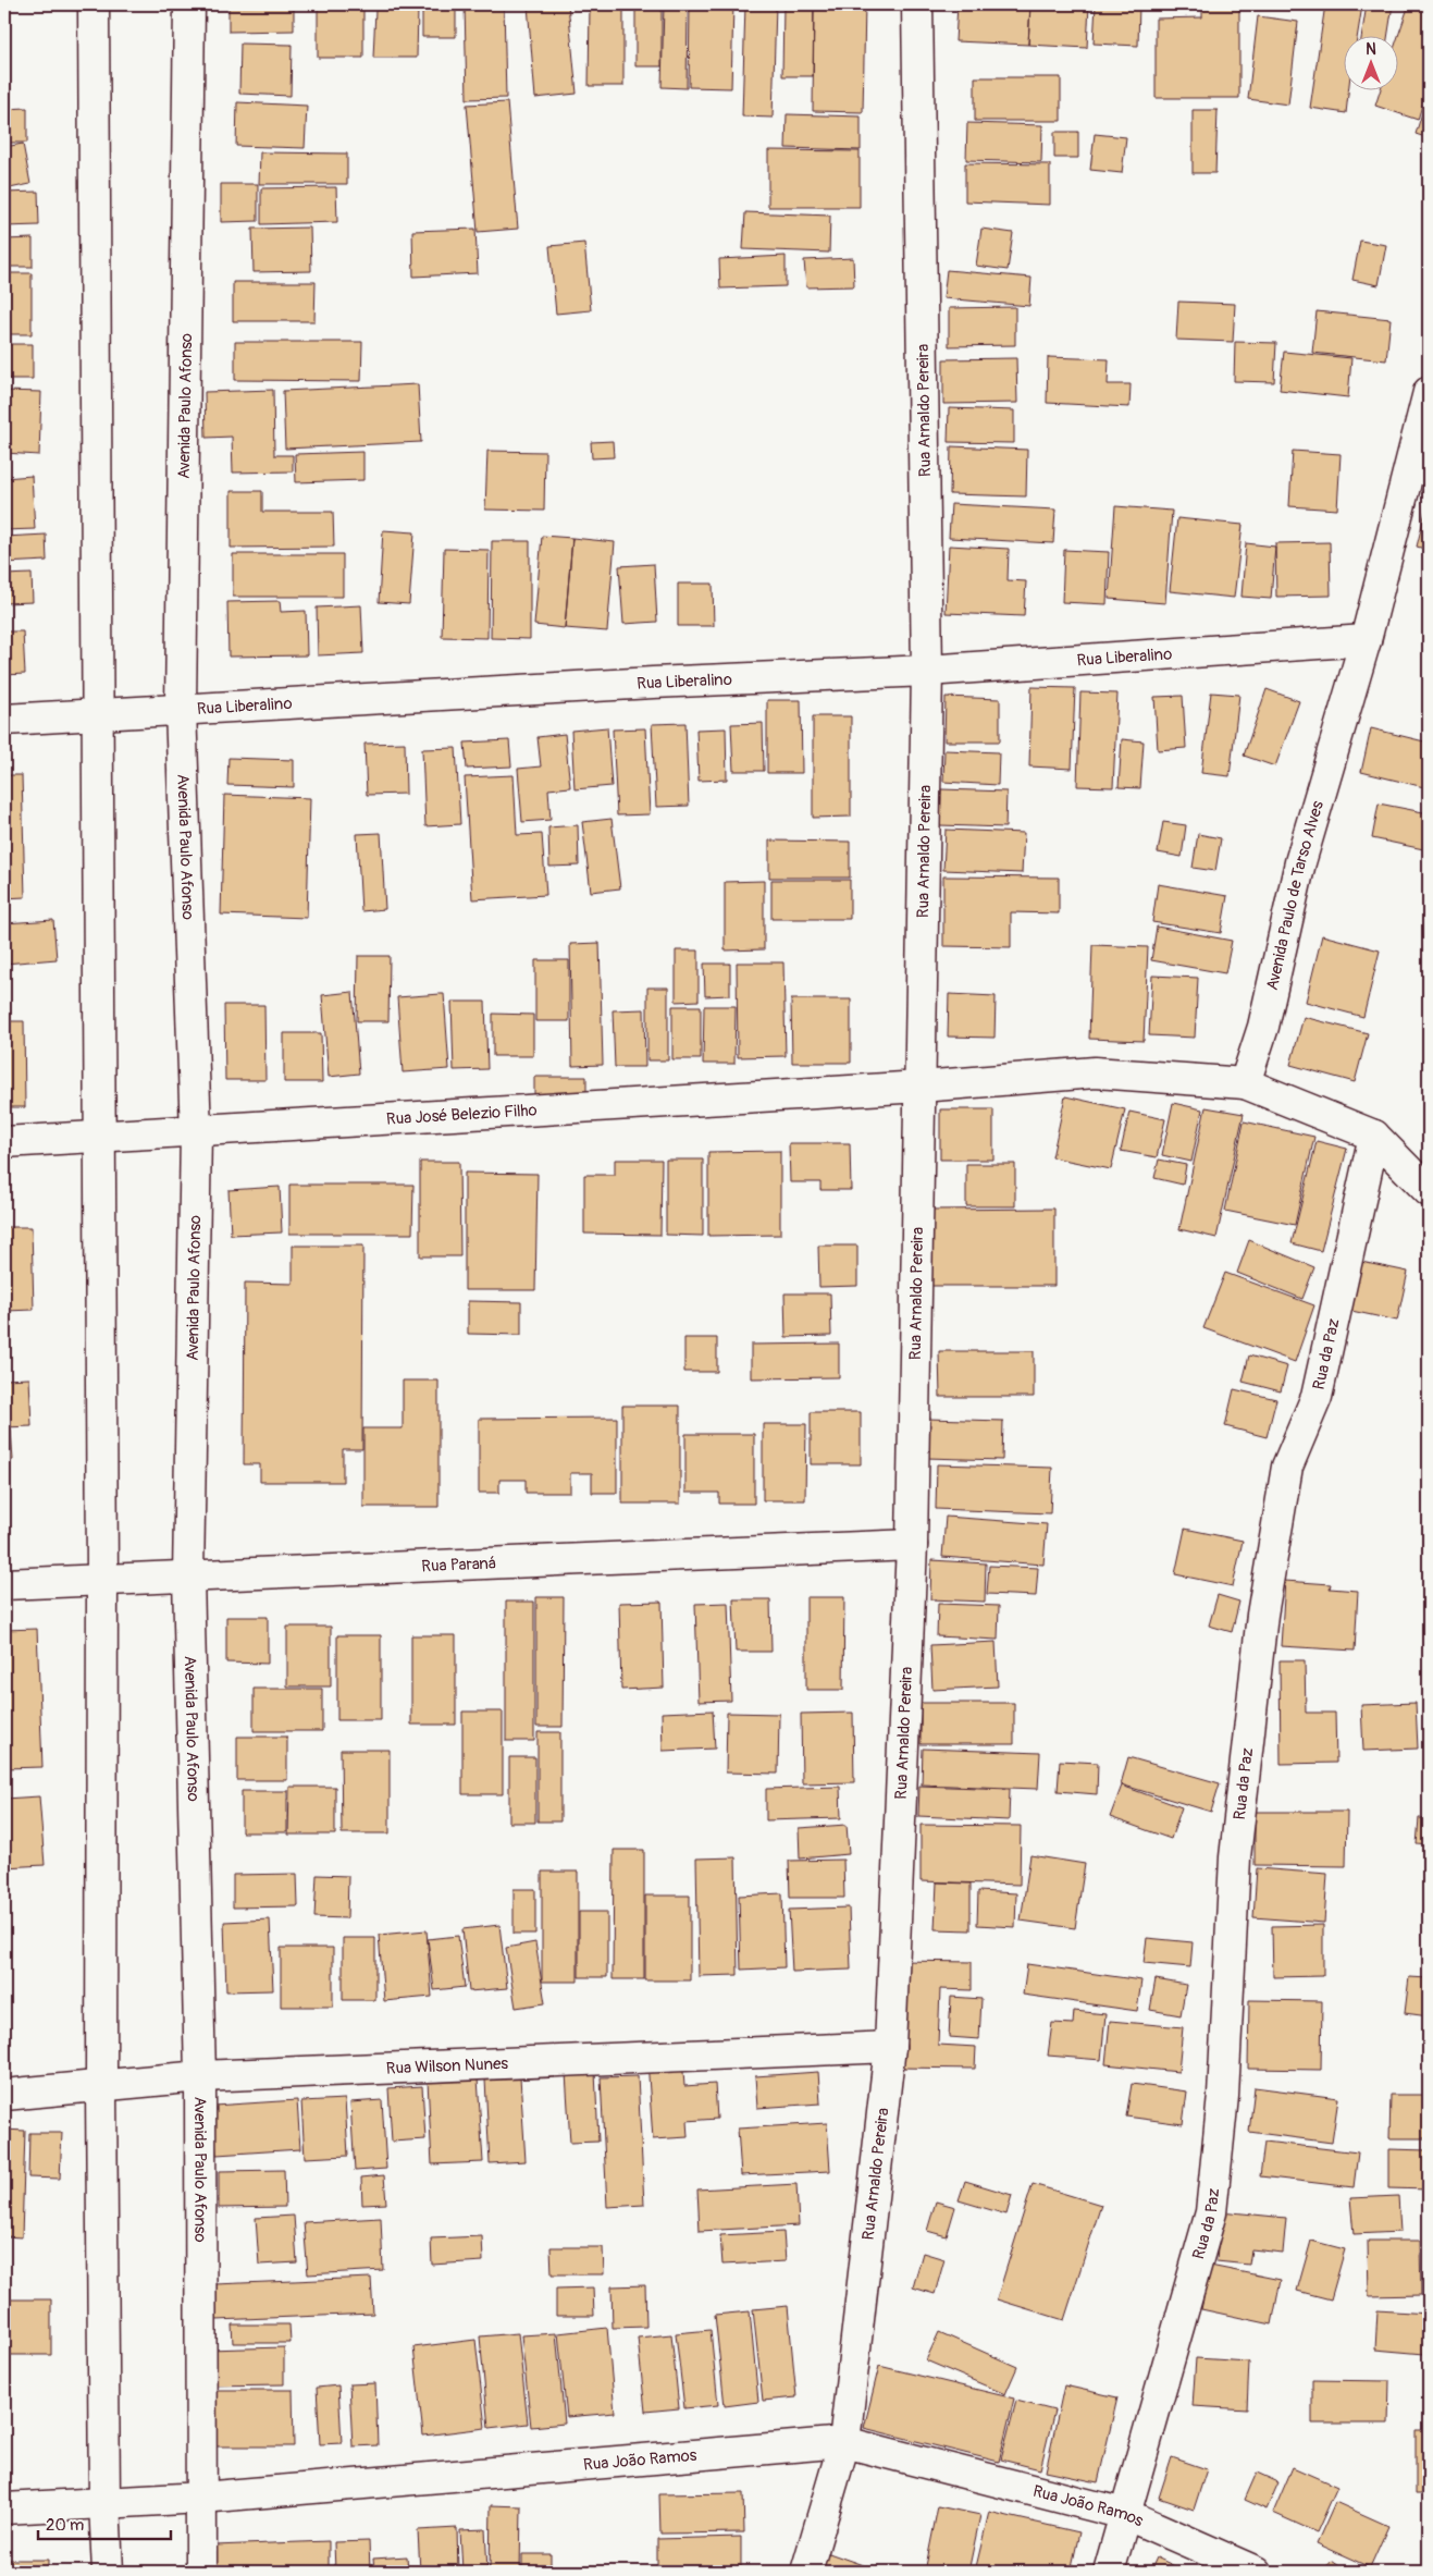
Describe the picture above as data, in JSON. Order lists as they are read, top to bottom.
{
  "streets": {
    "street": [
      "Avenida Paulo Afonso",
      "Rua Arnaldo Pereira",
      "Rua Liberalino",
      "Avenida Paulo de Tarso Alves",
      "Rua José Belezio Filho",
      "Rua da Paz",
      "Rua Paraná",
      "Rua Wilson Nunes",
      "Rua João Ramos"
    ]
  },
  "crossings": [
    ["Avenida Paulo Afonso", "Rua Liberalino"],
    ["Avenida Paulo Afonso", "Rua José Belezio Filho"],
    ["Avenida Paulo Afonso", "Rua Paraná"],
    ["Avenida Paulo Afonso", "Rua Wilson Nunes"],
    ["Avenida Paulo Afonso", "Rua João Ramos"],
    ["Rua Arnaldo Pereira", "Rua Liberalino"],
    ["Rua Arnaldo Pereira", "Rua José Belezio Filho"],
    ["Rua Arnaldo Pereira", "Rua Paraná"],
    ["Rua Arnaldo Pereira", "Rua Wilson Nunes"],
    ["Rua Arnaldo Pereira", "Rua João Ramos"],
    ["Rua Liberalino", "Avenida Paulo de Tarso Alves"],
    ["Rua da Paz", "Rua João Ramos"]
  ],
  "scale_bar": "20 m",
  "north": "top"
}
